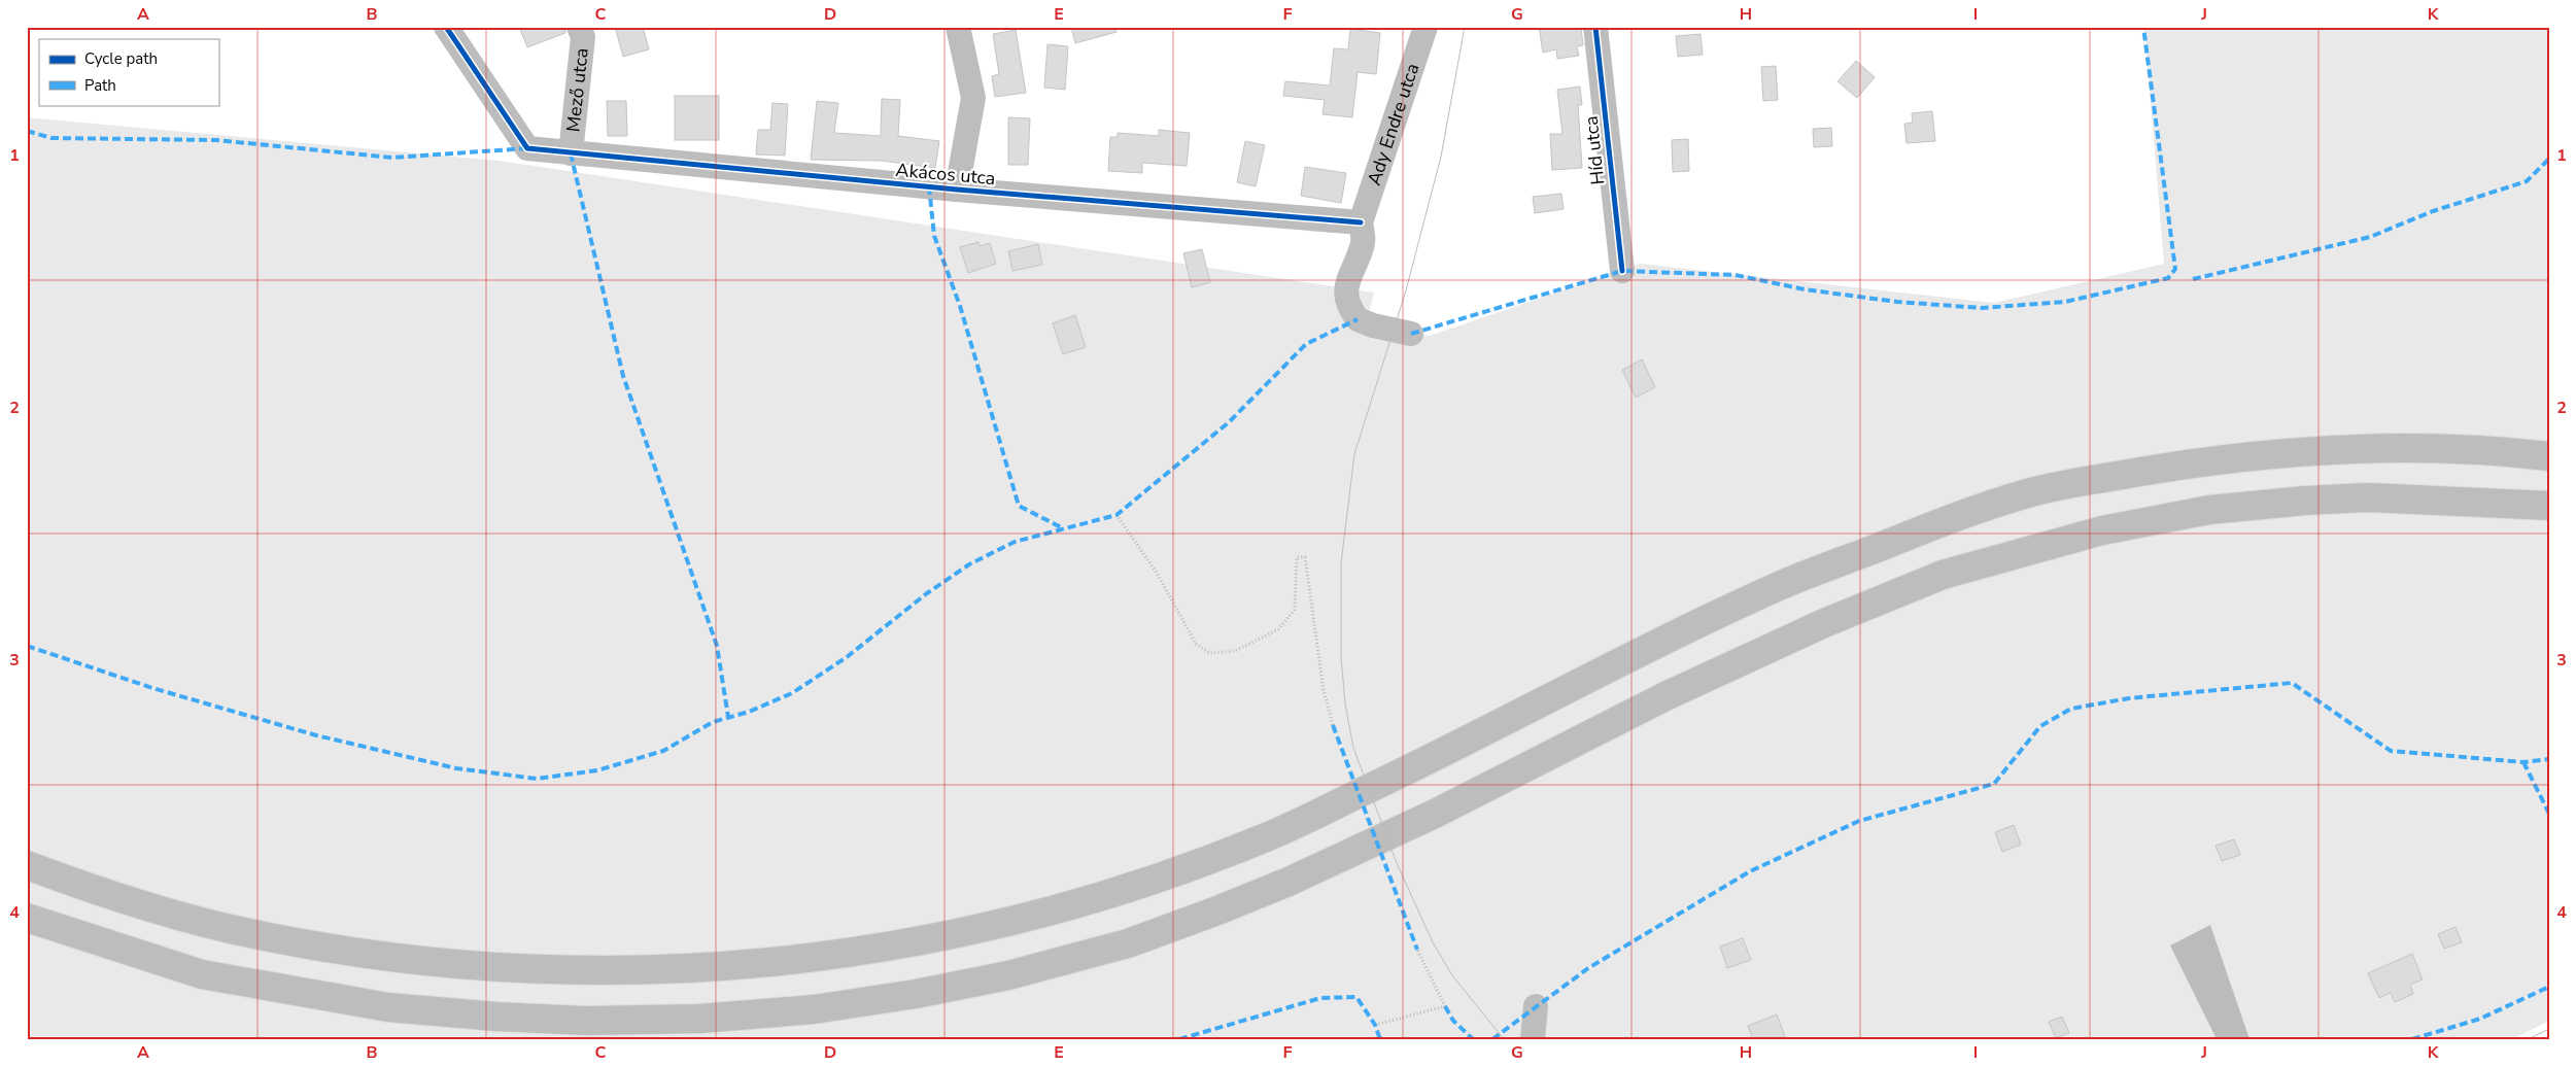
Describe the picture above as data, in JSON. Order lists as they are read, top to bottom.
{
  "streets": {
    "street": [
      "Mező utca",
      "Ady Endre utca",
      "Híd utca",
      "Akácos utca"
    ]
  },
  "crossings": [
    ["Mező utca", "Akácos utca"],
    ["Ady Endre utca", "Akácos utca"]
  ],
  "legend": ["Cycle path", "Path"],
  "grid": {
    "columns": [
      "A",
      "B",
      "C",
      "D",
      "E",
      "F",
      "G",
      "H",
      "I",
      "J",
      "K"
    ],
    "rows": [
      "1",
      "2",
      "3",
      "4"
    ]
  }
}
